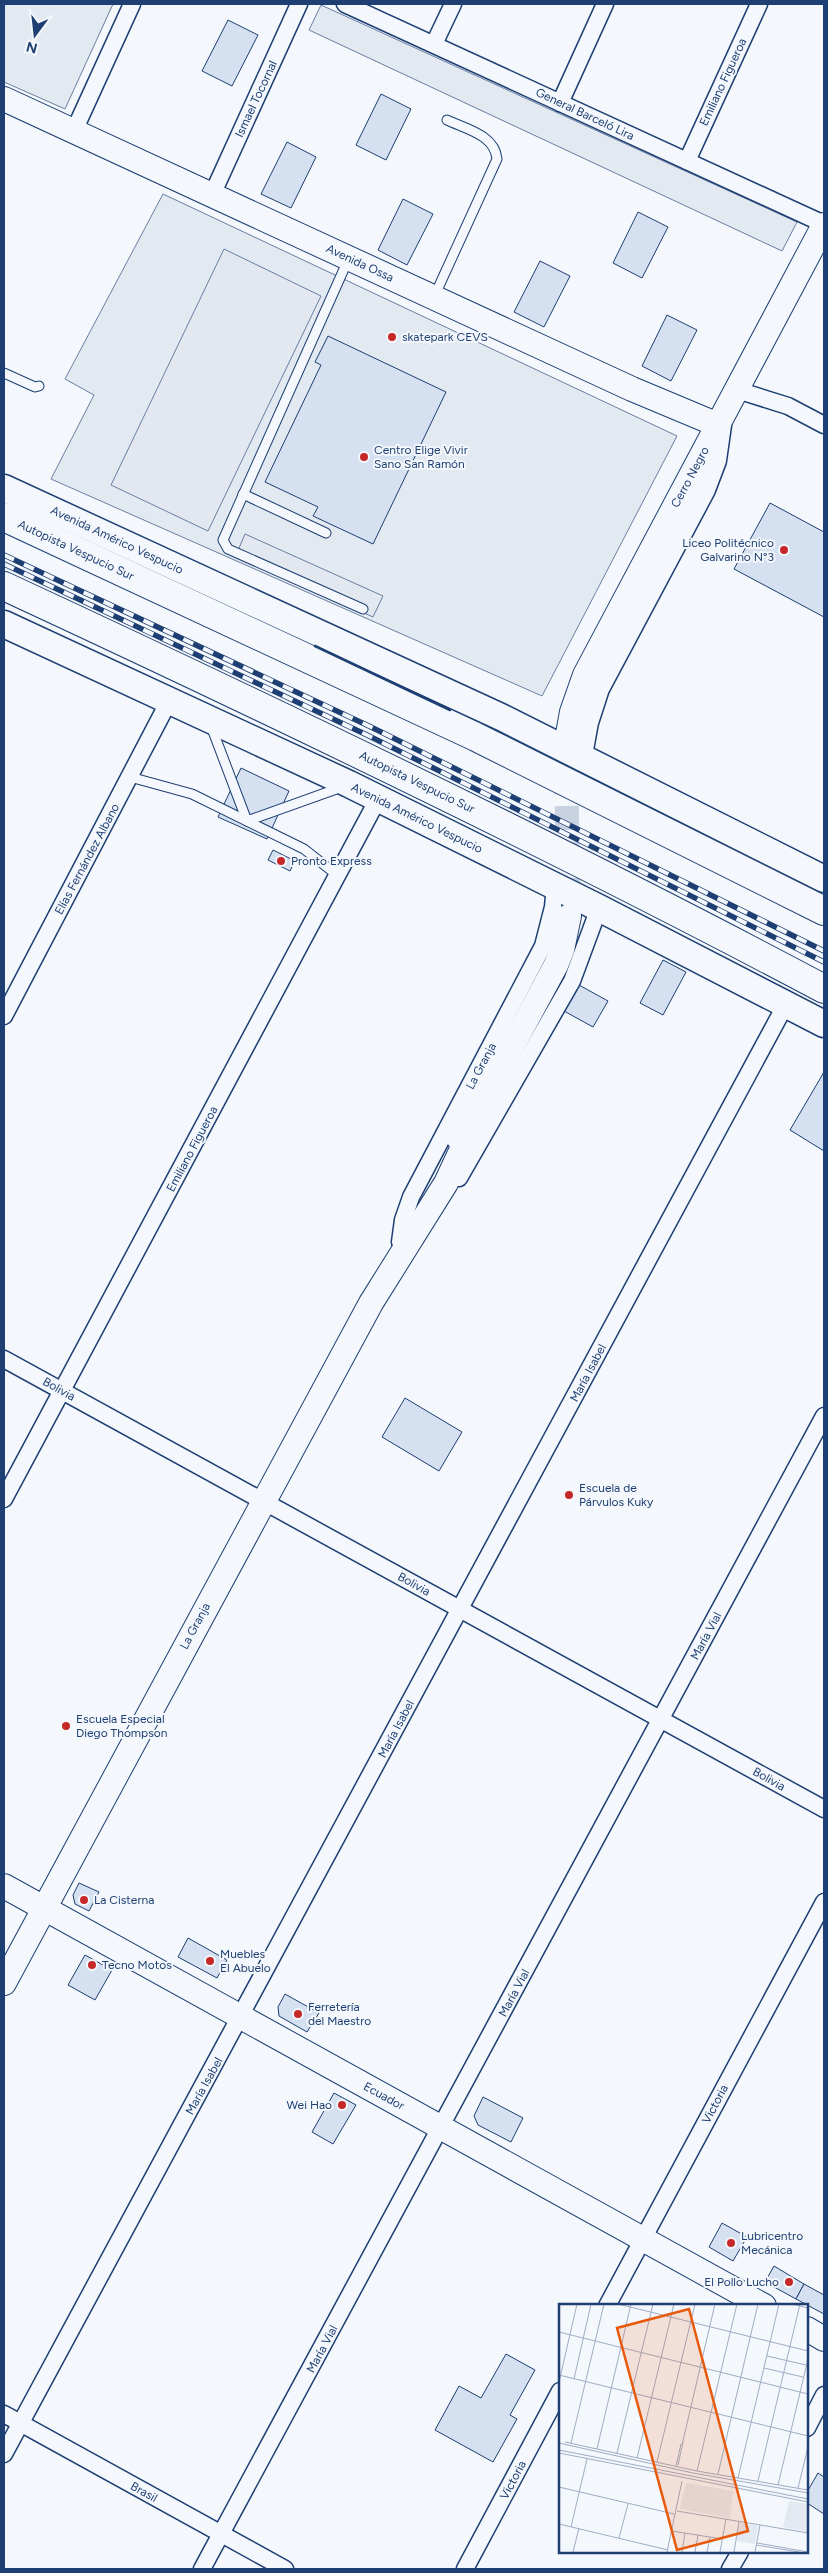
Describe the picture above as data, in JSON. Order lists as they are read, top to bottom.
{
  "streets": {
    "highway": ["Autopista Vespucio Sur"],
    "main road": ["Avenida Américo Vespucio"],
    "street": [
      "Emiliano Figueroa",
      "Ismael Tocornal",
      "General Barceló Lira",
      "Avenida Ossa",
      "Elías Fernández Albano",
      "La Granja",
      "María Isabel",
      "Bolivia",
      "María Vial",
      "Ecuador",
      "Victoria",
      "Brasil"
    ]
  },
  "crossings": [
    ["Emiliano Figueroa", "General Barceló Lira"],
    ["Emiliano Figueroa", "Avenida Américo Vespucio"],
    ["Emiliano Figueroa", "Bolivia"],
    ["Ismael Tocornal", "Avenida Ossa"],
    ["Avenida Américo Vespucio", "Elías Fernández Albano"],
    ["Avenida Américo Vespucio", "La Granja"],
    ["Avenida Américo Vespucio", "María Isabel"],
    ["La Granja", "Bolivia"],
    ["La Granja", "Ecuador"],
    ["María Isabel", "Bolivia"],
    ["María Isabel", "Ecuador"],
    ["María Isabel", "Brasil"],
    ["Bolivia", "María Vial"],
    ["María Vial", "Ecuador"],
    ["María Vial", "Brasil"],
    ["Ecuador", "Victoria"]
  ],
  "places": [
    "skatepark CEVS",
    "Centro Elige Vivir Sano San Ramón",
    "Liceo Politécnico Galvarino N°3",
    "Pronto Express",
    "Escuela de Párvulos Kuky",
    "Escuela Especial Diego Thompson",
    "La Cisterna",
    "Muebles El Abuelo",
    "Tecno Motos",
    "Ferretería del Maestro",
    "Wei Hao",
    "Lubricentro Mecánica",
    "El Pollo Lucho"
  ],
  "north": "bottom"
}
